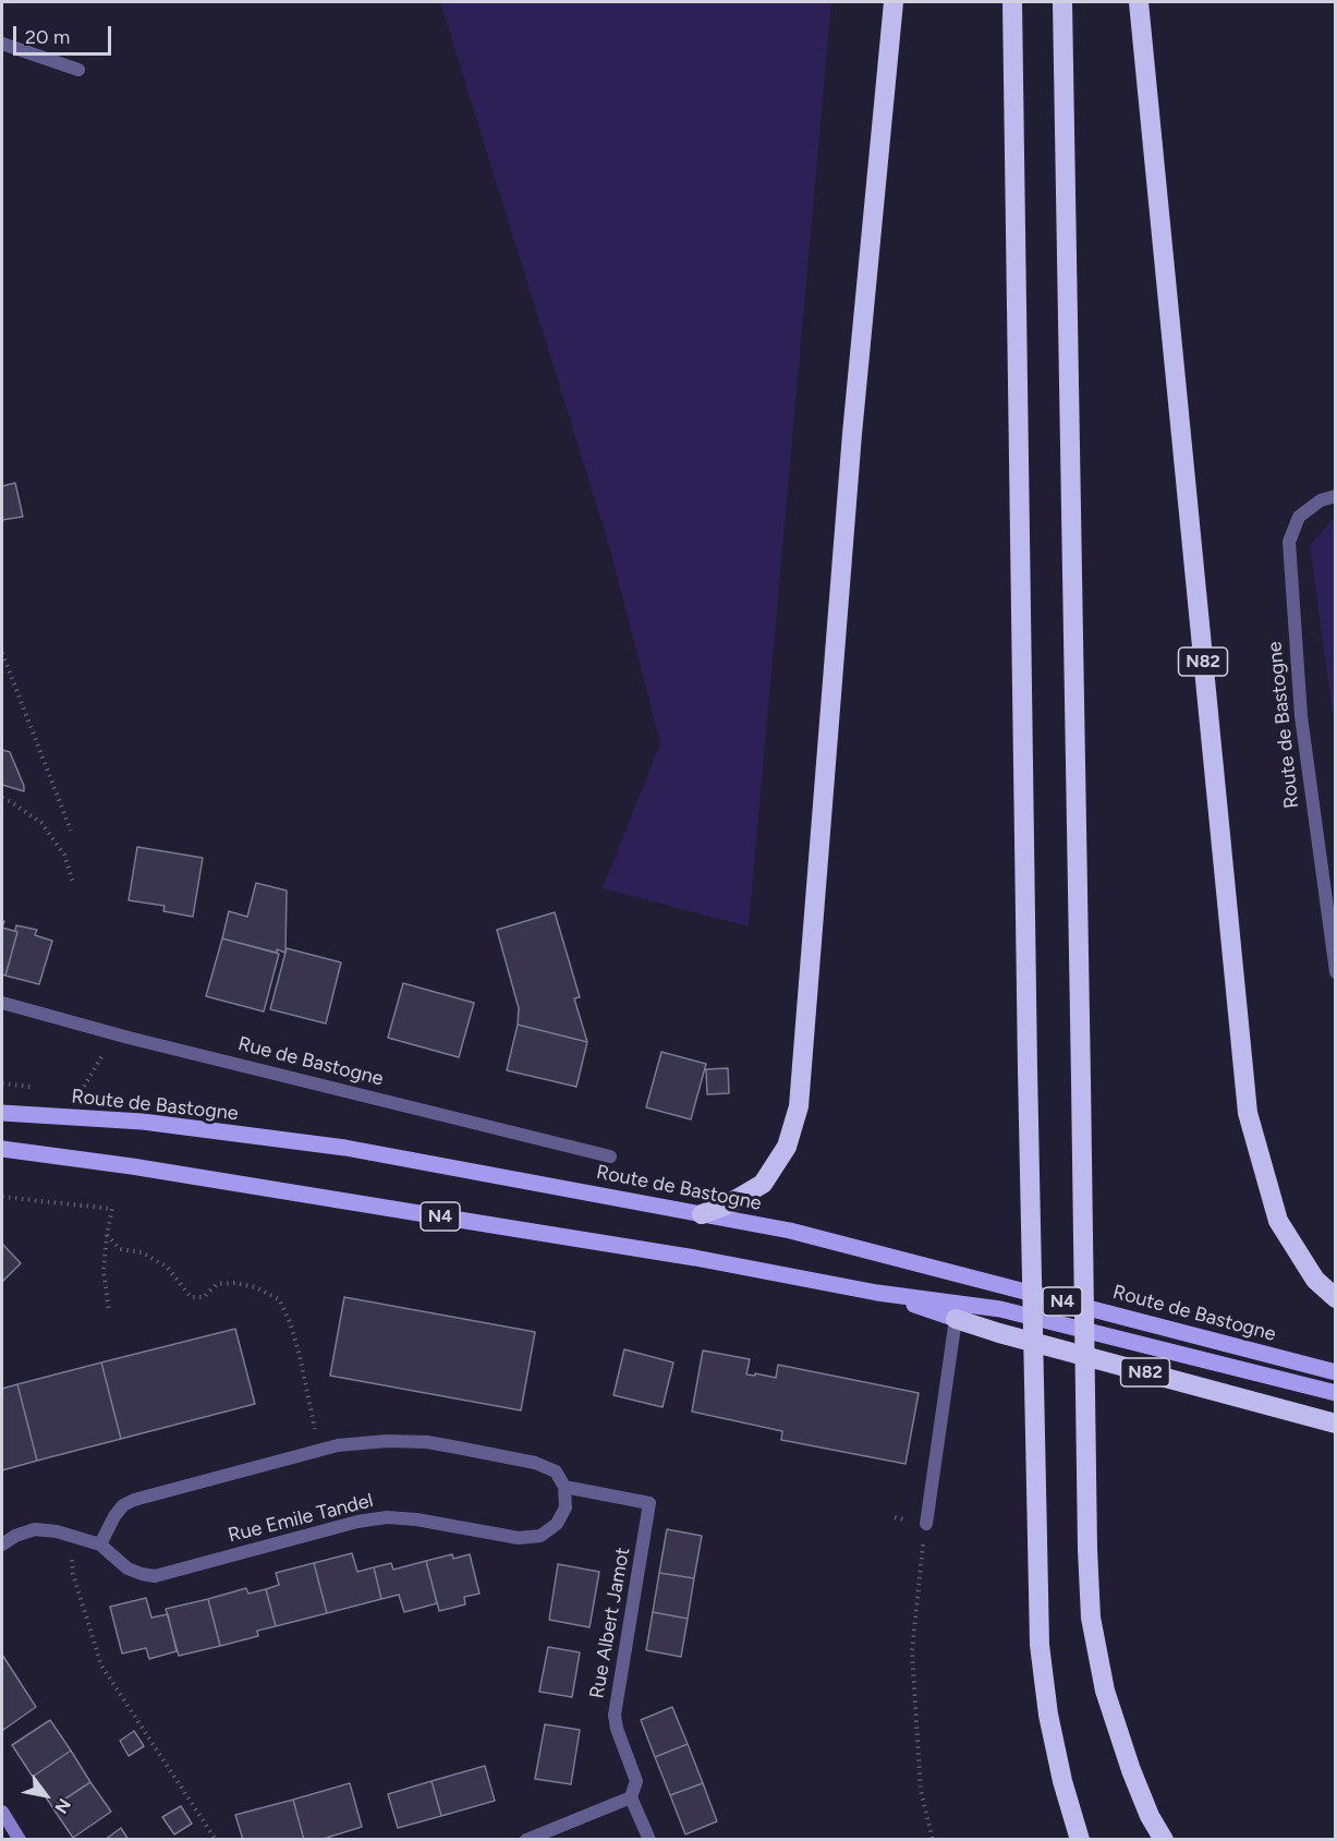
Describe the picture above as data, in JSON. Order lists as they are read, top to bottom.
{
  "streets": {
    "highway": ["N82"],
    "main road": ["Route de Bastogne", "N4"],
    "street": ["Rue de Bastogne", "Rue Emile Tandel", "Rue Albert Jamot"]
  },
  "crossings": [
    ["N82", "Route de Bastogne"],
    ["Rue Emile Tandel", "Rue Albert Jamot"]
  ],
  "scale_bar": "20 m",
  "north": "bottom right"
}
